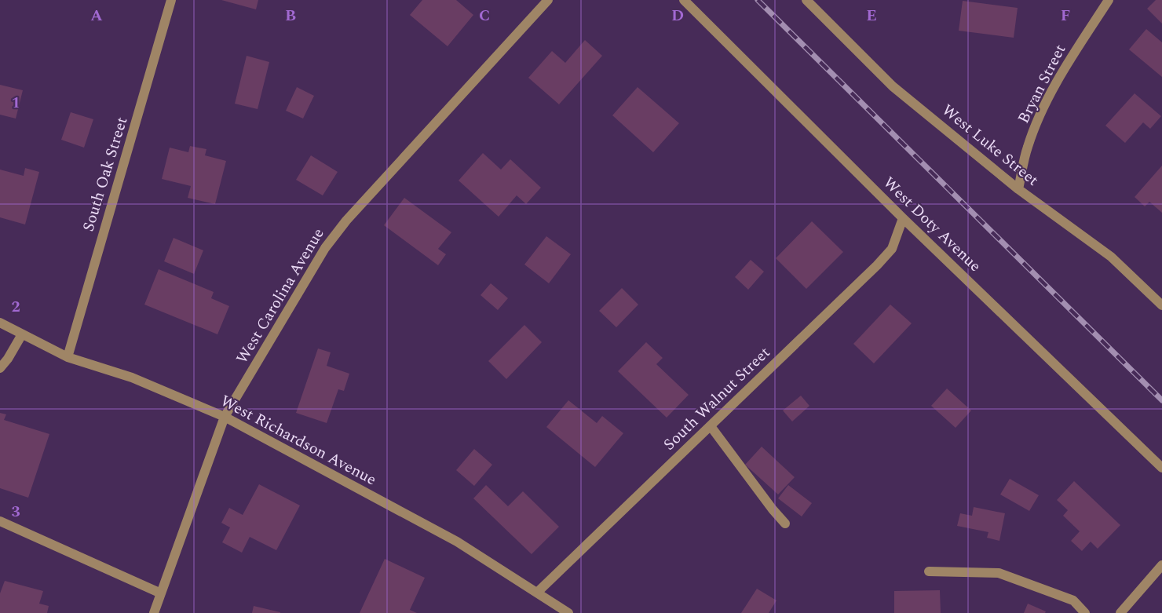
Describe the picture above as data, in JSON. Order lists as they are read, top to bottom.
{
  "streets": {
    "street": [
      "Bryan Street",
      "West Luke Street",
      "South Oak Street",
      "West Doty Avenue",
      "West Carolina Avenue",
      "South Walnut Street",
      "West Richardson Avenue"
    ]
  },
  "crossings": [
    ["Bryan Street", "West Luke Street"],
    ["South Oak Street", "West Richardson Avenue"],
    ["West Doty Avenue", "South Walnut Street"],
    ["West Carolina Avenue", "West Richardson Avenue"],
    ["South Walnut Street", "West Richardson Avenue"]
  ],
  "grid": {
    "columns": [
      "A",
      "B",
      "C",
      "D",
      "E",
      "F"
    ],
    "rows": ["1", "2", "3"]
  }
}
